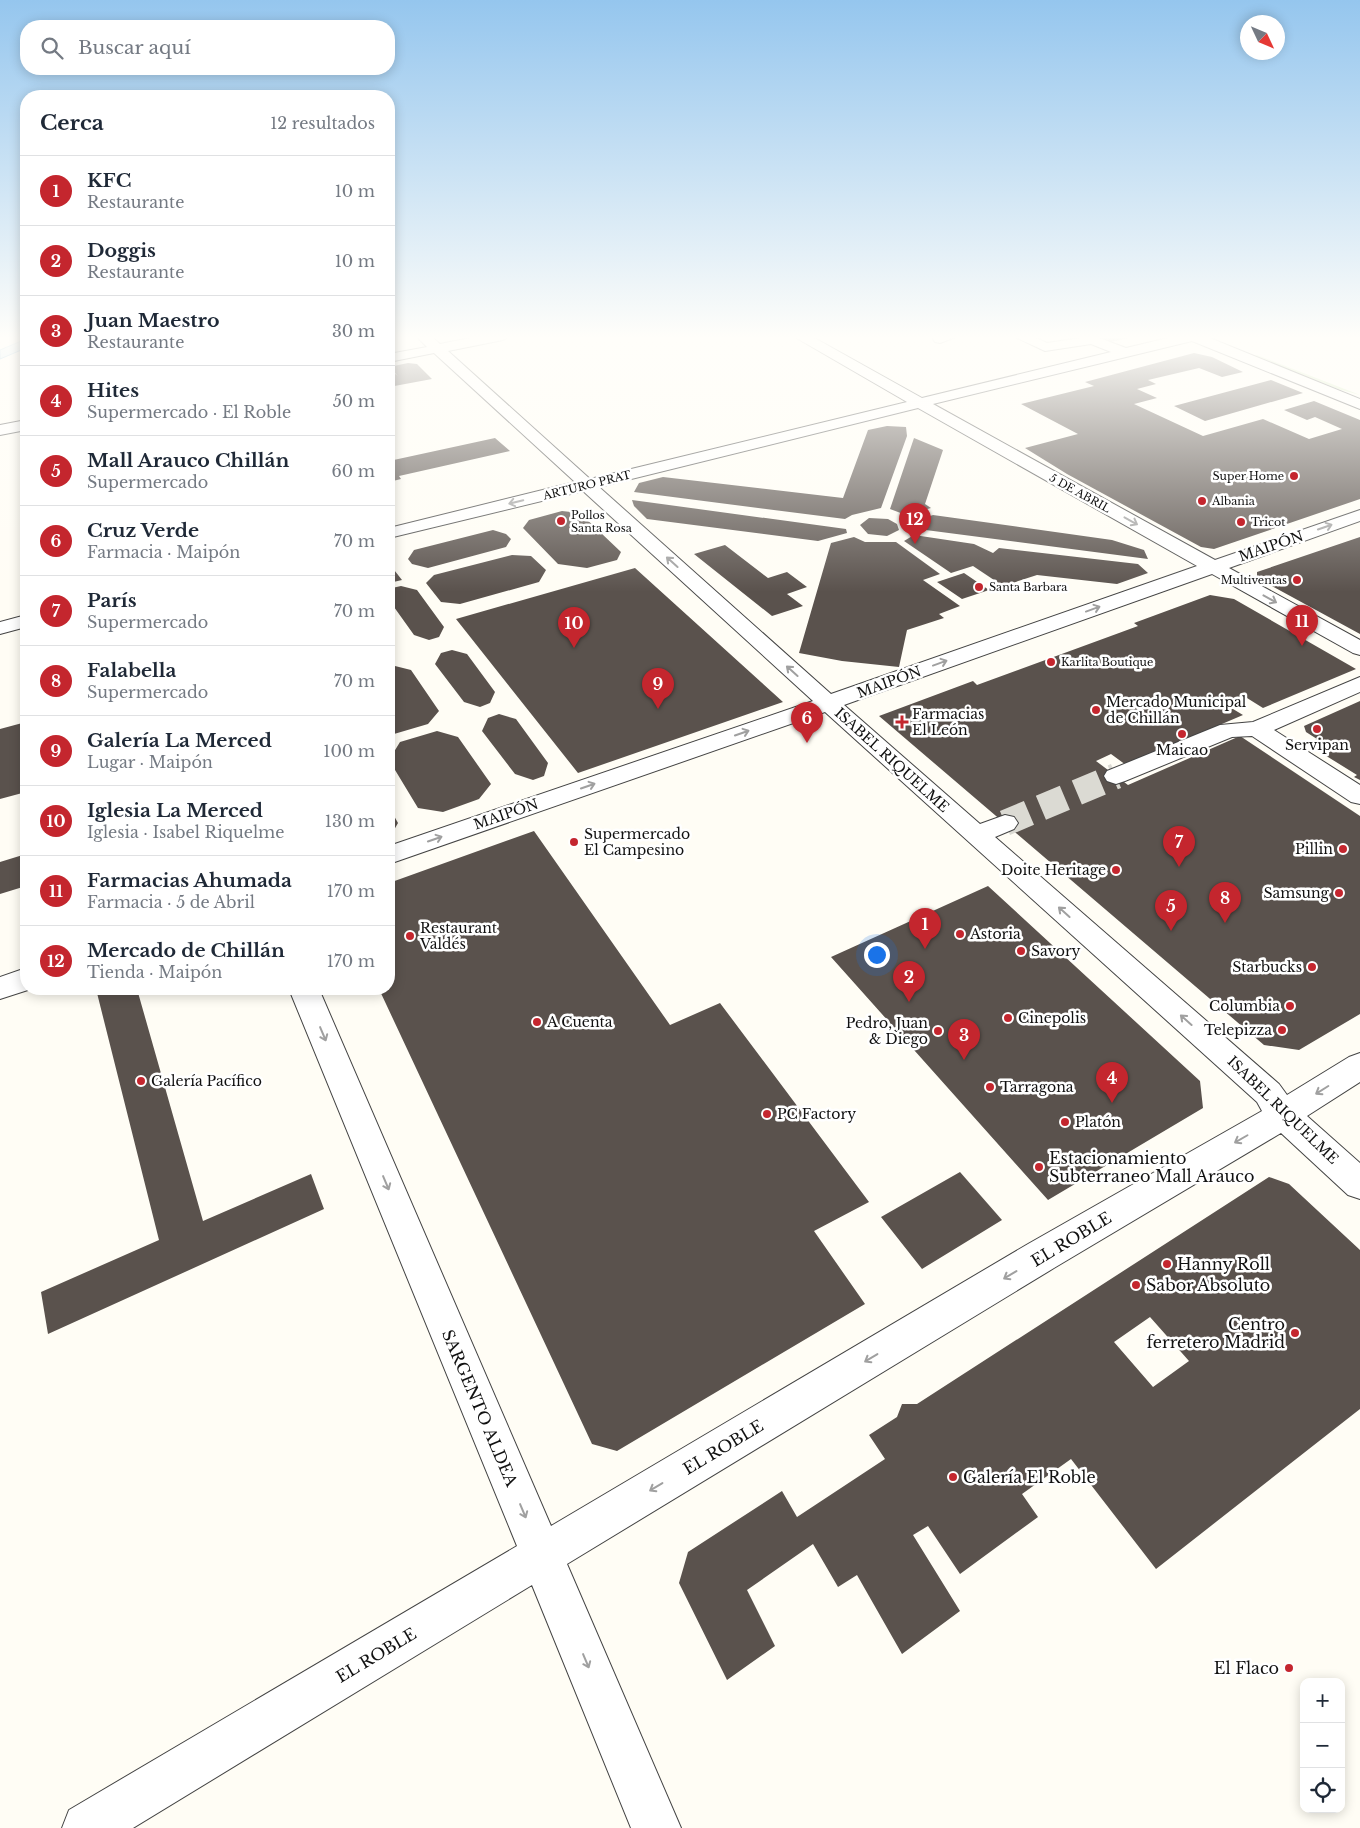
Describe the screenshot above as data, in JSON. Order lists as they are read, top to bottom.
{
  "streets": {
    "street": [
      "ARTURO PRAT",
      "5 DE ABRIL",
      "MAIPÓN",
      "ISABEL RIQUELME",
      "EL ROBLE",
      "SARGENTO ALDEA"
    ]
  },
  "crossings": [
    ["ARTURO PRAT", "ISABEL RIQUELME"],
    ["5 DE ABRIL", "MAIPÓN"],
    ["MAIPÓN", "ISABEL RIQUELME"],
    ["ISABEL RIQUELME", "EL ROBLE"],
    ["EL ROBLE", "SARGENTO ALDEA"]
  ],
  "one_way": [
    "ARTURO PRAT",
    "5 DE ABRIL",
    "MAIPÓN",
    "ISABEL RIQUELME",
    "EL ROBLE",
    "SARGENTO ALDEA"
  ],
  "places": {
    "other": [
      "Super Home",
      "Albania",
      "Pollos Santa Rosa",
      "Tricot",
      "Multiventas",
      "Santa Barbara",
      "Karlita Boutique",
      "Mercado Municipal de Chillán",
      "Servipan",
      "Maicao",
      "Supermercado El Campesino",
      "Pillin",
      "Doite Heritage",
      "Samsung",
      "Astoria",
      "Restaurant Valdés",
      "Savory",
      "Starbucks",
      "Columbia",
      "Cinepolis",
      "A Cuenta",
      "Telepizza",
      "Pedro, Juan & Diego",
      "Galería Pacífico",
      "Tarragona",
      "PC Factory",
      "Platón",
      "Estacionamiento Subterraneo Mall Arauco",
      "Hanny Roll",
      "Sabor Absoluto",
      "Centro ferretero Madrid",
      "Galería El Roble",
      "El Flaco"
    ],
    "health": ["Farmacias El León"]
  },
  "north": "bottom right",
  "page": {
    "search": "Buscar aquí",
    "heading": ["Cerca", "12 resultados"],
    "list": [
      {
        "mark": "1",
        "name": "KFC",
        "note": "Restaurante",
        "value": "10 m"
      },
      {
        "mark": "2",
        "name": "Doggis",
        "note": "Restaurante",
        "value": "10 m"
      },
      {
        "mark": "3",
        "name": "Juan Maestro",
        "note": "Restaurante",
        "value": "30 m"
      },
      {
        "mark": "4",
        "name": "Hites",
        "note": "Supermercado · El Roble",
        "value": "50 m"
      },
      {
        "mark": "5",
        "name": "Mall Arauco Chillán",
        "note": "Supermercado",
        "value": "60 m"
      },
      {
        "mark": "6",
        "name": "Cruz Verde",
        "note": "Farmacia · Maipón",
        "value": "70 m"
      },
      {
        "mark": "7",
        "name": "París",
        "note": "Supermercado",
        "value": "70 m"
      },
      {
        "mark": "8",
        "name": "Falabella",
        "note": "Supermercado",
        "value": "70 m"
      },
      {
        "mark": "9",
        "name": "Galería La Merced",
        "note": "Lugar · Maipón",
        "value": "100 m"
      },
      {
        "mark": "10",
        "name": "Iglesia La Merced",
        "note": "Iglesia · Isabel Riquelme",
        "value": "130 m"
      },
      {
        "mark": "11",
        "name": "Farmacias Ahumada",
        "note": "Farmacia · 5 de Abril",
        "value": "170 m"
      },
      {
        "mark": "12",
        "name": "Mercado de Chillán",
        "note": "Tienda · Maipón",
        "value": "170 m"
      }
    ],
    "pins": [
      "12",
      "11",
      "10",
      "9",
      "6",
      "7",
      "8",
      "5",
      "1",
      "2",
      "3",
      "4"
    ],
    "map_buttons": ["+", "−"]
  }
}
